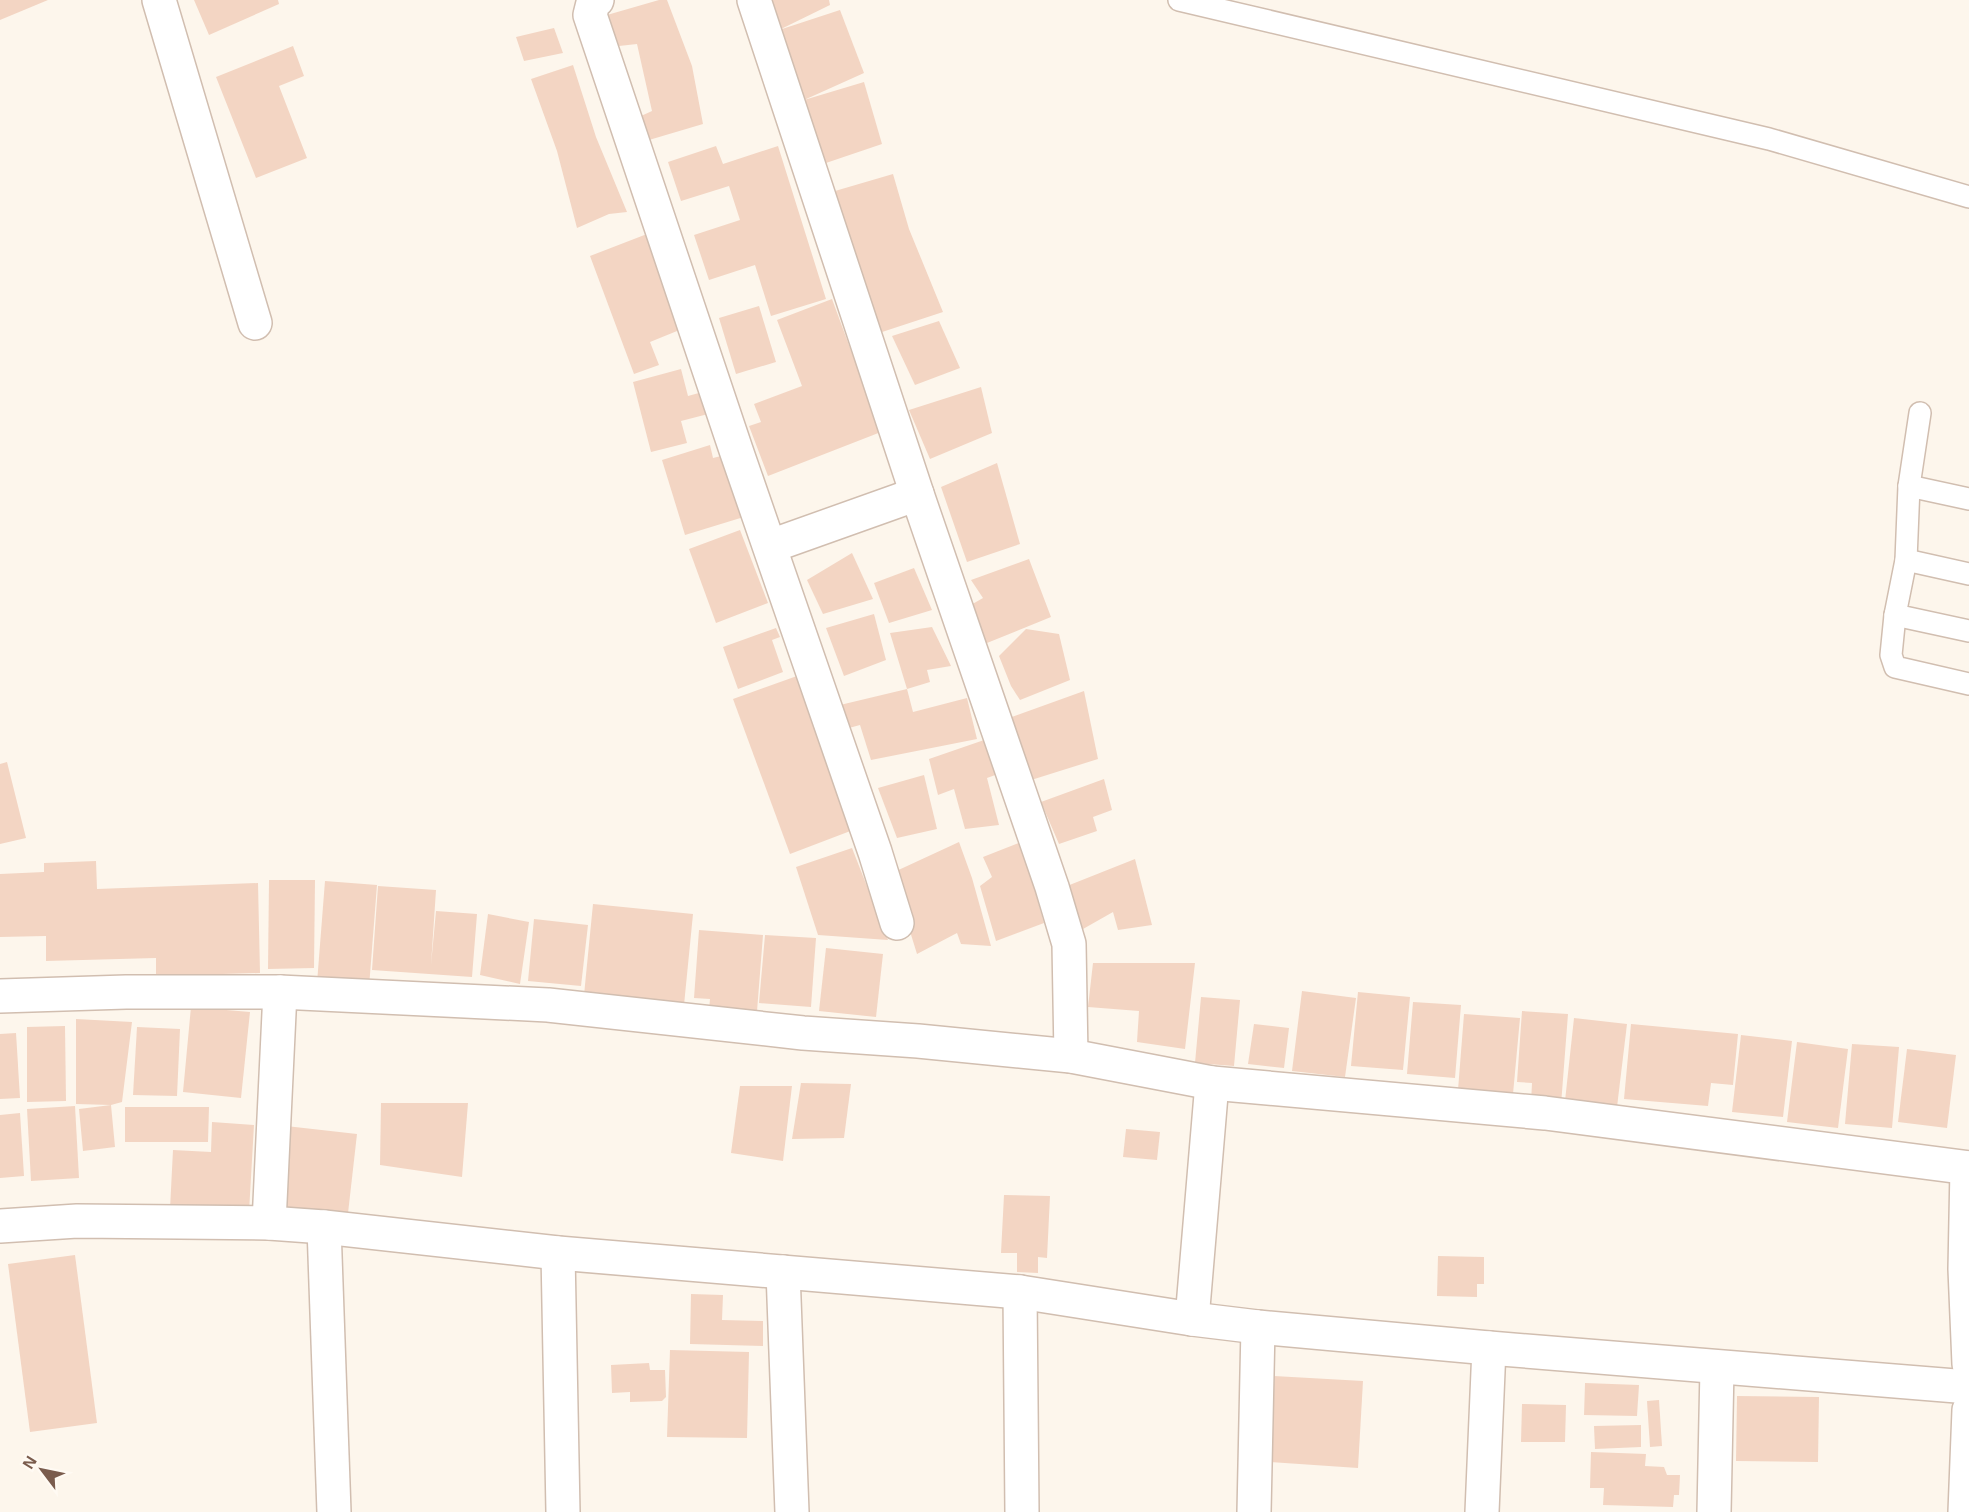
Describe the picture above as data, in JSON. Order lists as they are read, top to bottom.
{
  "north": "top left"
}
